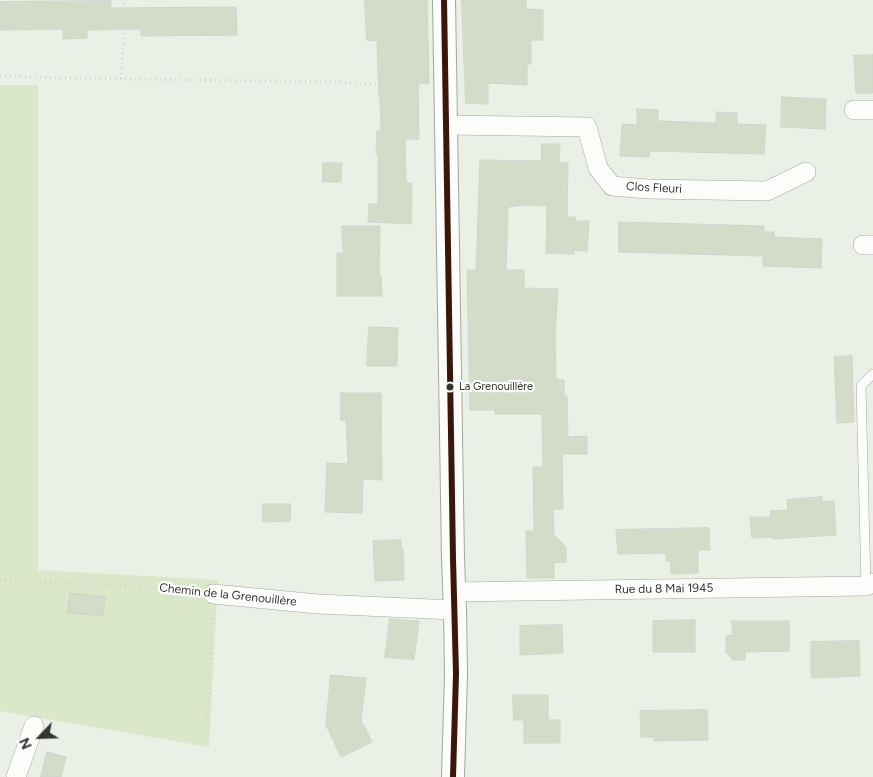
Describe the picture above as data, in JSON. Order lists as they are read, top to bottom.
{
  "streets": {
    "street": ["Clos Fleuri", "Rue du 8 Mai 1945", "Chemin de la Grenouillère"]
  },
  "crossings": [
    ["Rue du 8 Mai 1945", "Chemin de la Grenouillère"]
  ],
  "places": ["La Grenouillère"],
  "north": "bottom left"
}
